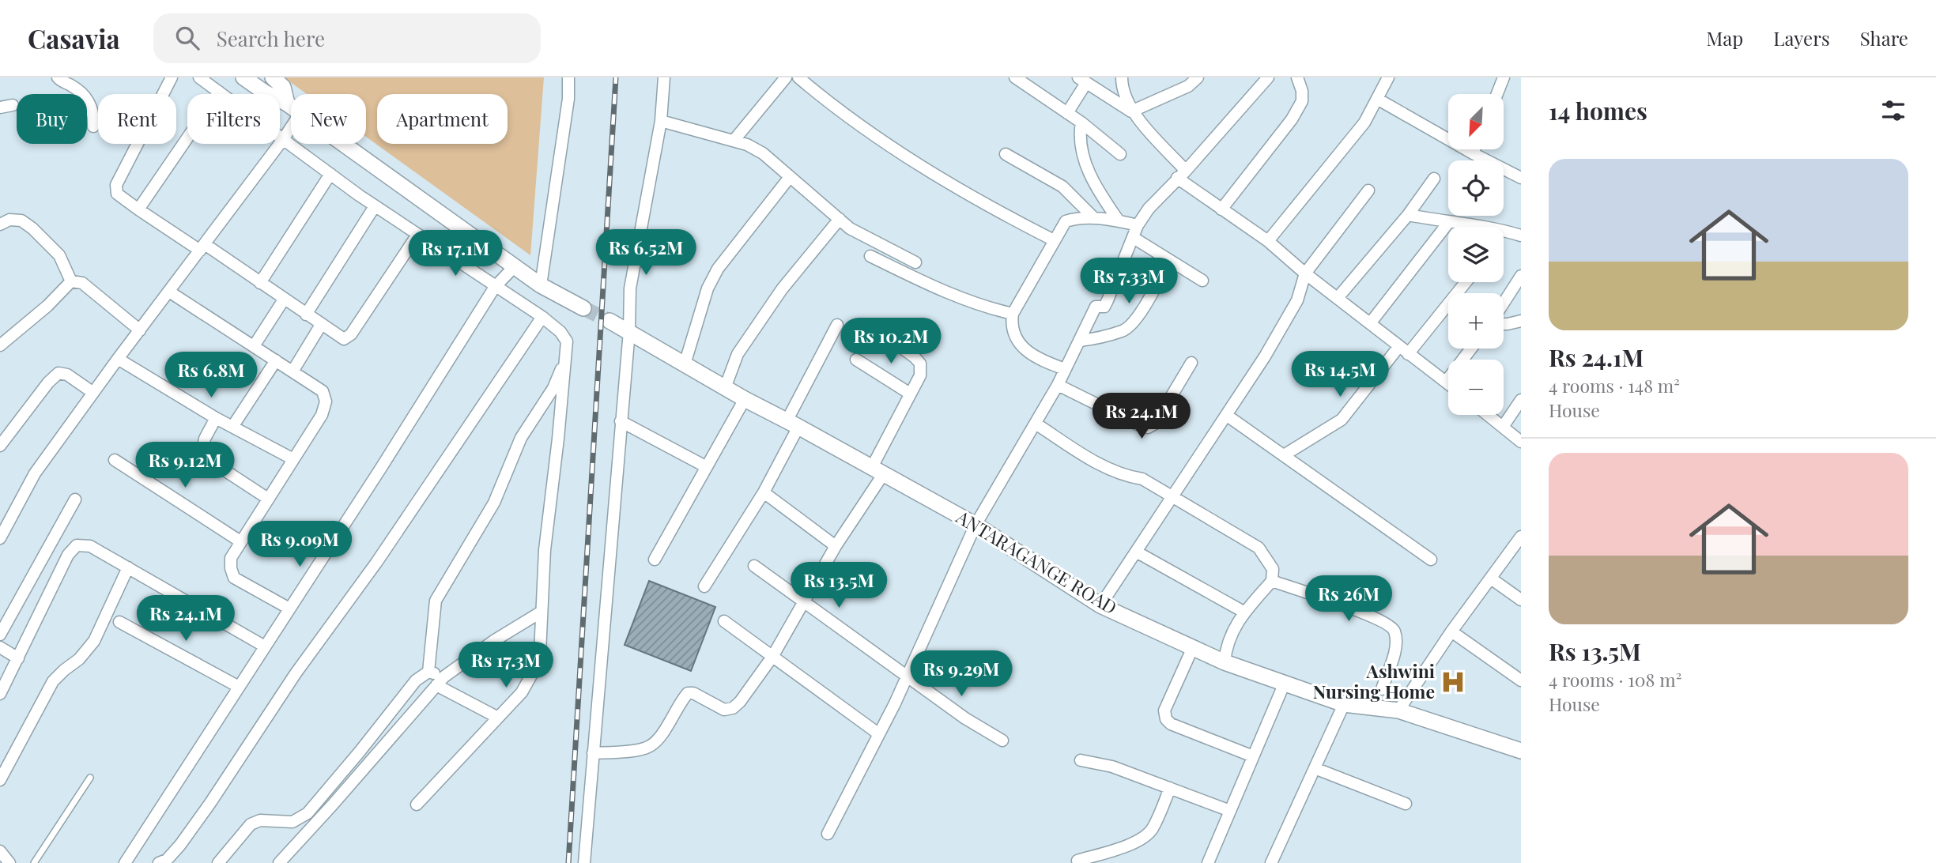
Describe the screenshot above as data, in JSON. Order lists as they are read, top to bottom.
{
  "streets": {
    "street": ["ANTARAGANGE ROAD"]
  },
  "places": {
    "hospital": ["Ashwini Nursing Home"]
  },
  "north": "bottom left",
  "page": {
    "header": "Casavia",
    "search": "Search here",
    "nav": ["Map", "Layers", "Share"],
    "heading": "14 homes",
    "map_buttons": ["+", "−"],
    "chip": [
      "Buy",
      "Rent",
      "Filters",
      "New",
      "Apartment"
    ],
    "list": [
      {
        "name": "Rs 24.1M",
        "note": "4 rooms · 148 m² · House"
      },
      {
        "name": "Rs 13.5M",
        "note": "4 rooms · 108 m² · House"
      }
    ],
    "price": [
      "Rs 6.52M",
      "Rs 17.1M",
      "Rs 7.33M",
      "Rs 10.2M",
      "Rs 14.5M",
      "Rs 6.8M",
      "Rs 24.1M",
      "Rs 9.12M",
      "Rs 9.09M",
      "Rs 13.5M",
      "Rs 26M",
      "Rs 24.1M",
      "Rs 17.3M",
      "Rs 9.29M"
    ]
  }
}
